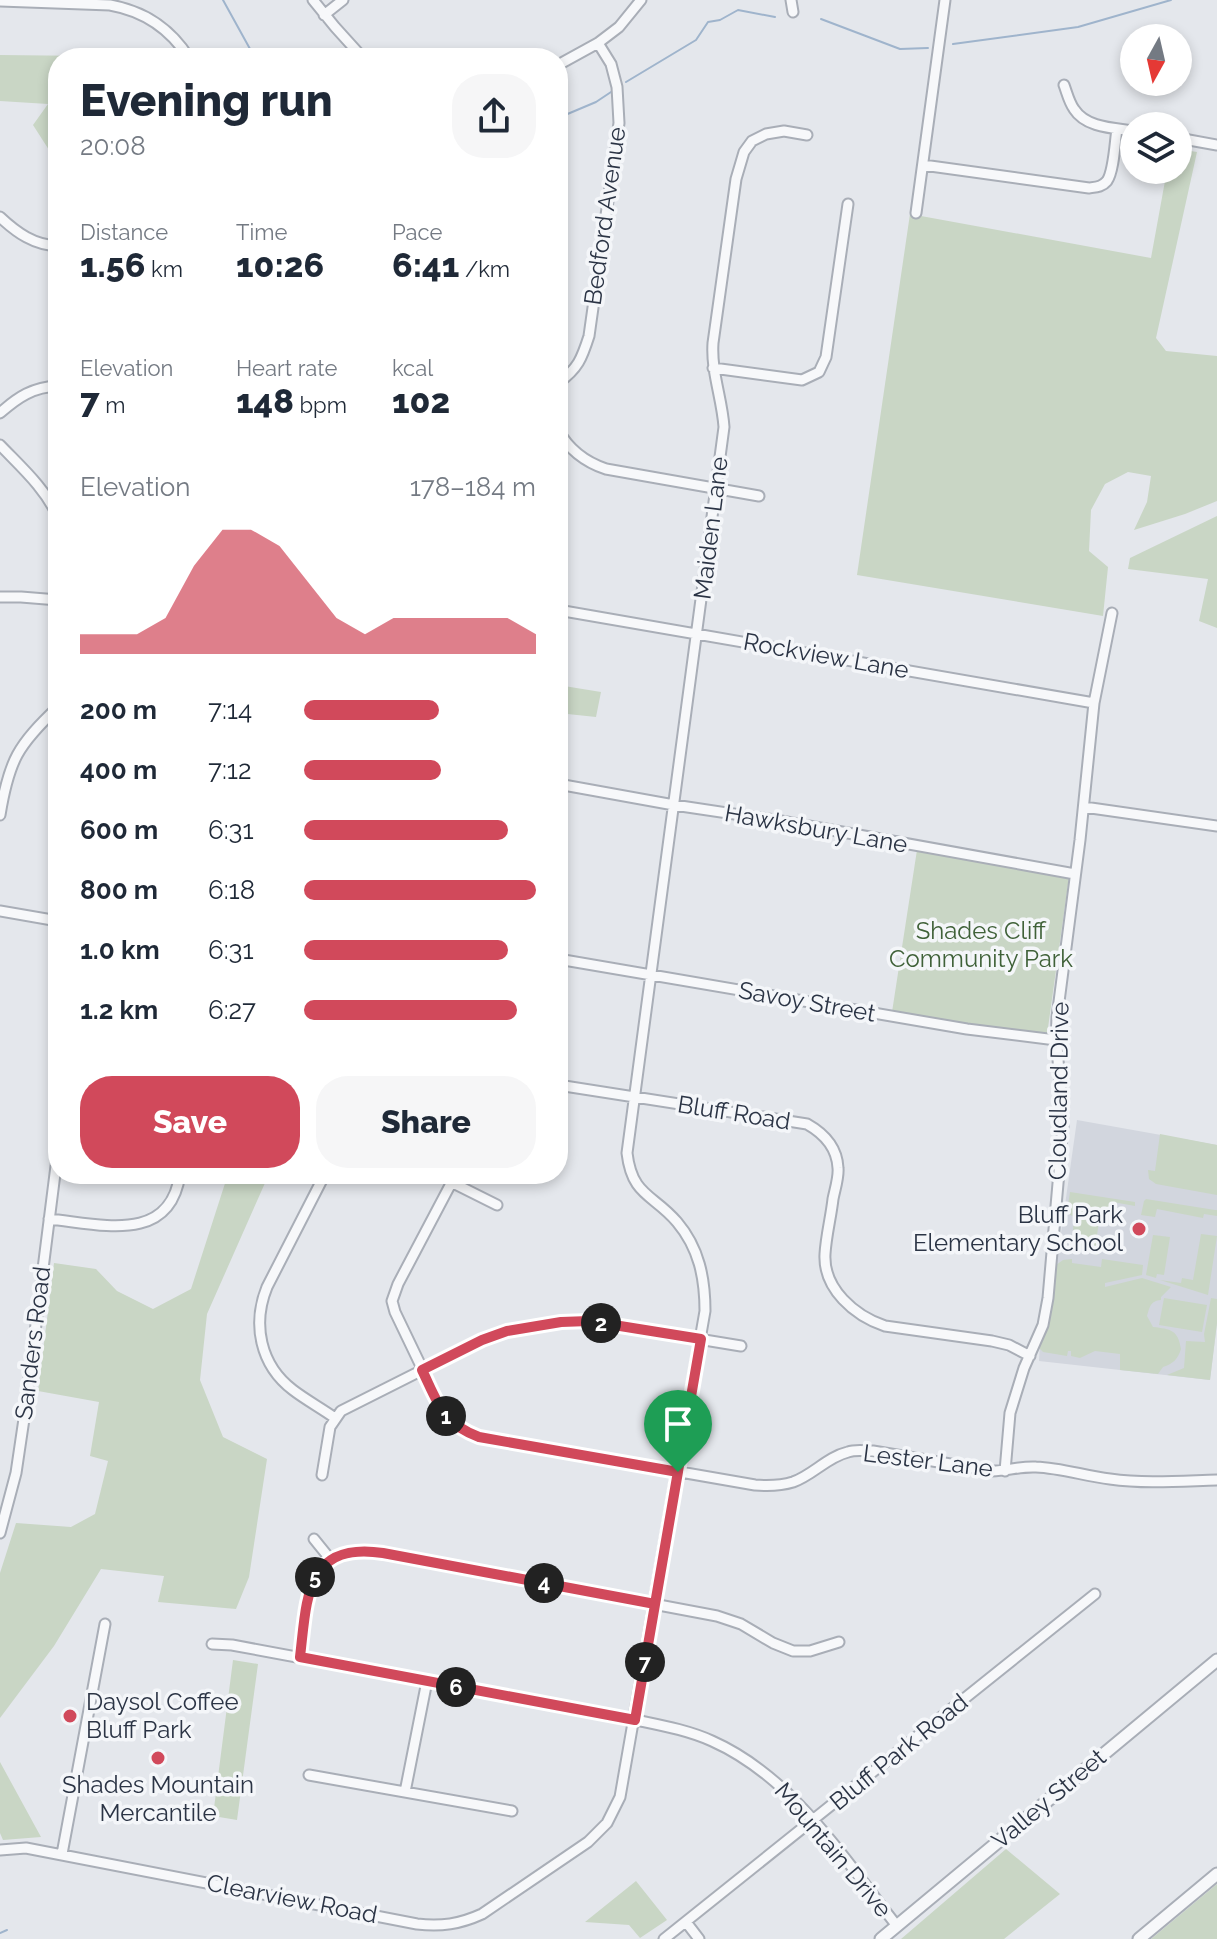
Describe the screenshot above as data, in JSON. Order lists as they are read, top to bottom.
{
  "streets": {
    "street": [
      "Bedford Avenue",
      "Maiden Lane",
      "Rockview Lane",
      "Hawksbury Lane",
      "Savoy Street",
      "Cloudland Drive",
      "Bluff Road",
      "Sanders Road",
      "Lester Lane",
      "Bluff Park Road",
      "Valley Street",
      "Mountain Drive",
      "Clearview Road"
    ]
  },
  "crossings": [
    ["Maiden Lane", "Rockview Lane"],
    ["Maiden Lane", "Hawksbury Lane"],
    ["Maiden Lane", "Savoy Street"],
    ["Maiden Lane", "Bluff Road"],
    ["Maiden Lane", "Clearview Road"],
    ["Rockview Lane", "Cloudland Drive"],
    ["Hawksbury Lane", "Cloudland Drive"],
    ["Savoy Street", "Cloudland Drive"],
    ["Cloudland Drive", "Bluff Road"],
    ["Cloudland Drive", "Lester Lane"],
    ["Bluff Road", "Clearview Road"],
    ["Lester Lane", "Clearview Road"],
    ["Bluff Park Road", "Mountain Drive"],
    ["Valley Street", "Mountain Drive"],
    ["Mountain Drive", "Clearview Road"]
  ],
  "parks": ["Shades Cliff Community Park"],
  "places": ["Bluff Park Elementary School", "Daysol Coffee Bluff Park", "Shades Mountain Mercantile"],
  "north": "bottom",
  "page": {
    "heading": ["Evening run", "20:08"],
    "stats": [
      ["Distance", "1.56 km"],
      ["Time", "10:26"],
      ["Pace", "6:41 /km"],
      ["Elevation", "7 m"],
      ["Heart rate", "148 bpm"],
      ["kcal", "102"]
    ],
    "chart": ["Elevation", "178–184 m"],
    "list": [
      {
        "name": "200 m",
        "note": "7:14"
      },
      {
        "name": "400 m",
        "note": "7:12"
      },
      {
        "name": "600 m",
        "note": "6:31"
      },
      {
        "name": "800 m",
        "note": "6:18"
      },
      {
        "name": "1.0 km",
        "note": "6:31"
      },
      {
        "name": "1.2 km",
        "note": "6:27"
      }
    ],
    "buttons": ["Save", "Share"],
    "pins": [
      "2",
      "1",
      "5",
      "4",
      "7",
      "6"
    ]
  }
}
